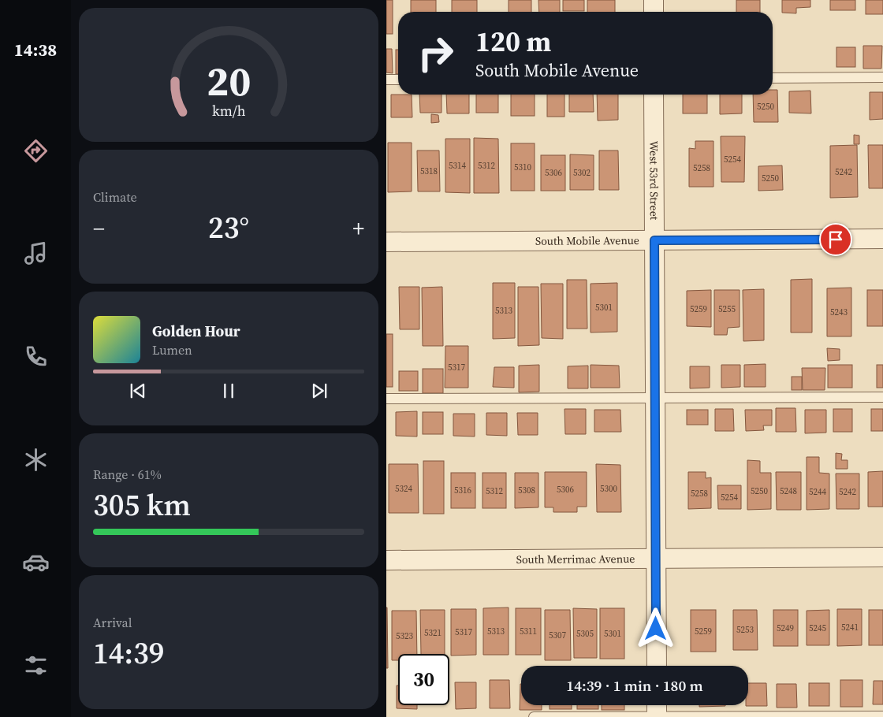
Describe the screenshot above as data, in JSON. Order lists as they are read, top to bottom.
{
  "streets": {
    "street": ["West 53rd Street", "South Mobile Avenue", "South Merrimac Avenue"]
  },
  "crossings": [
    ["West 53rd Street", "South Mobile Avenue"],
    ["West 53rd Street", "South Merrimac Avenue"]
  ],
  "house_numbers": [
    "5250",
    "5254",
    "5314",
    "5312",
    "5310",
    "5258",
    "5318",
    "5242",
    "5306",
    "5302",
    "5250",
    "5301",
    "5259",
    "5255",
    "5313",
    "5243",
    "5317",
    "5324",
    "5300",
    "5306",
    "5316",
    "5308",
    "5312",
    "5250",
    "5248",
    "5244",
    "5242",
    "5258",
    "5254",
    "5241",
    "5249",
    "5245",
    "5253",
    "5313",
    "5311",
    "5259",
    "5317",
    "5321",
    "5305",
    "5301",
    "5307",
    "5323"
  ],
  "page": {
    "tabs": "14:38",
    "turn": ["120 m", "South Mobile Avenue"],
    "tile": [
      "Climate",
      ["Range · 61%", "305 km"],
      ["Arrival", "14:39"]
    ],
    "heat": ["−", "23°", "+"],
    "song": ["Golden Hour", "Lumen"],
    "limit": "30",
    "trip": "14:39 · 1 min · 180 m",
    "gauge": ["20", "km/h"]
  }
}
